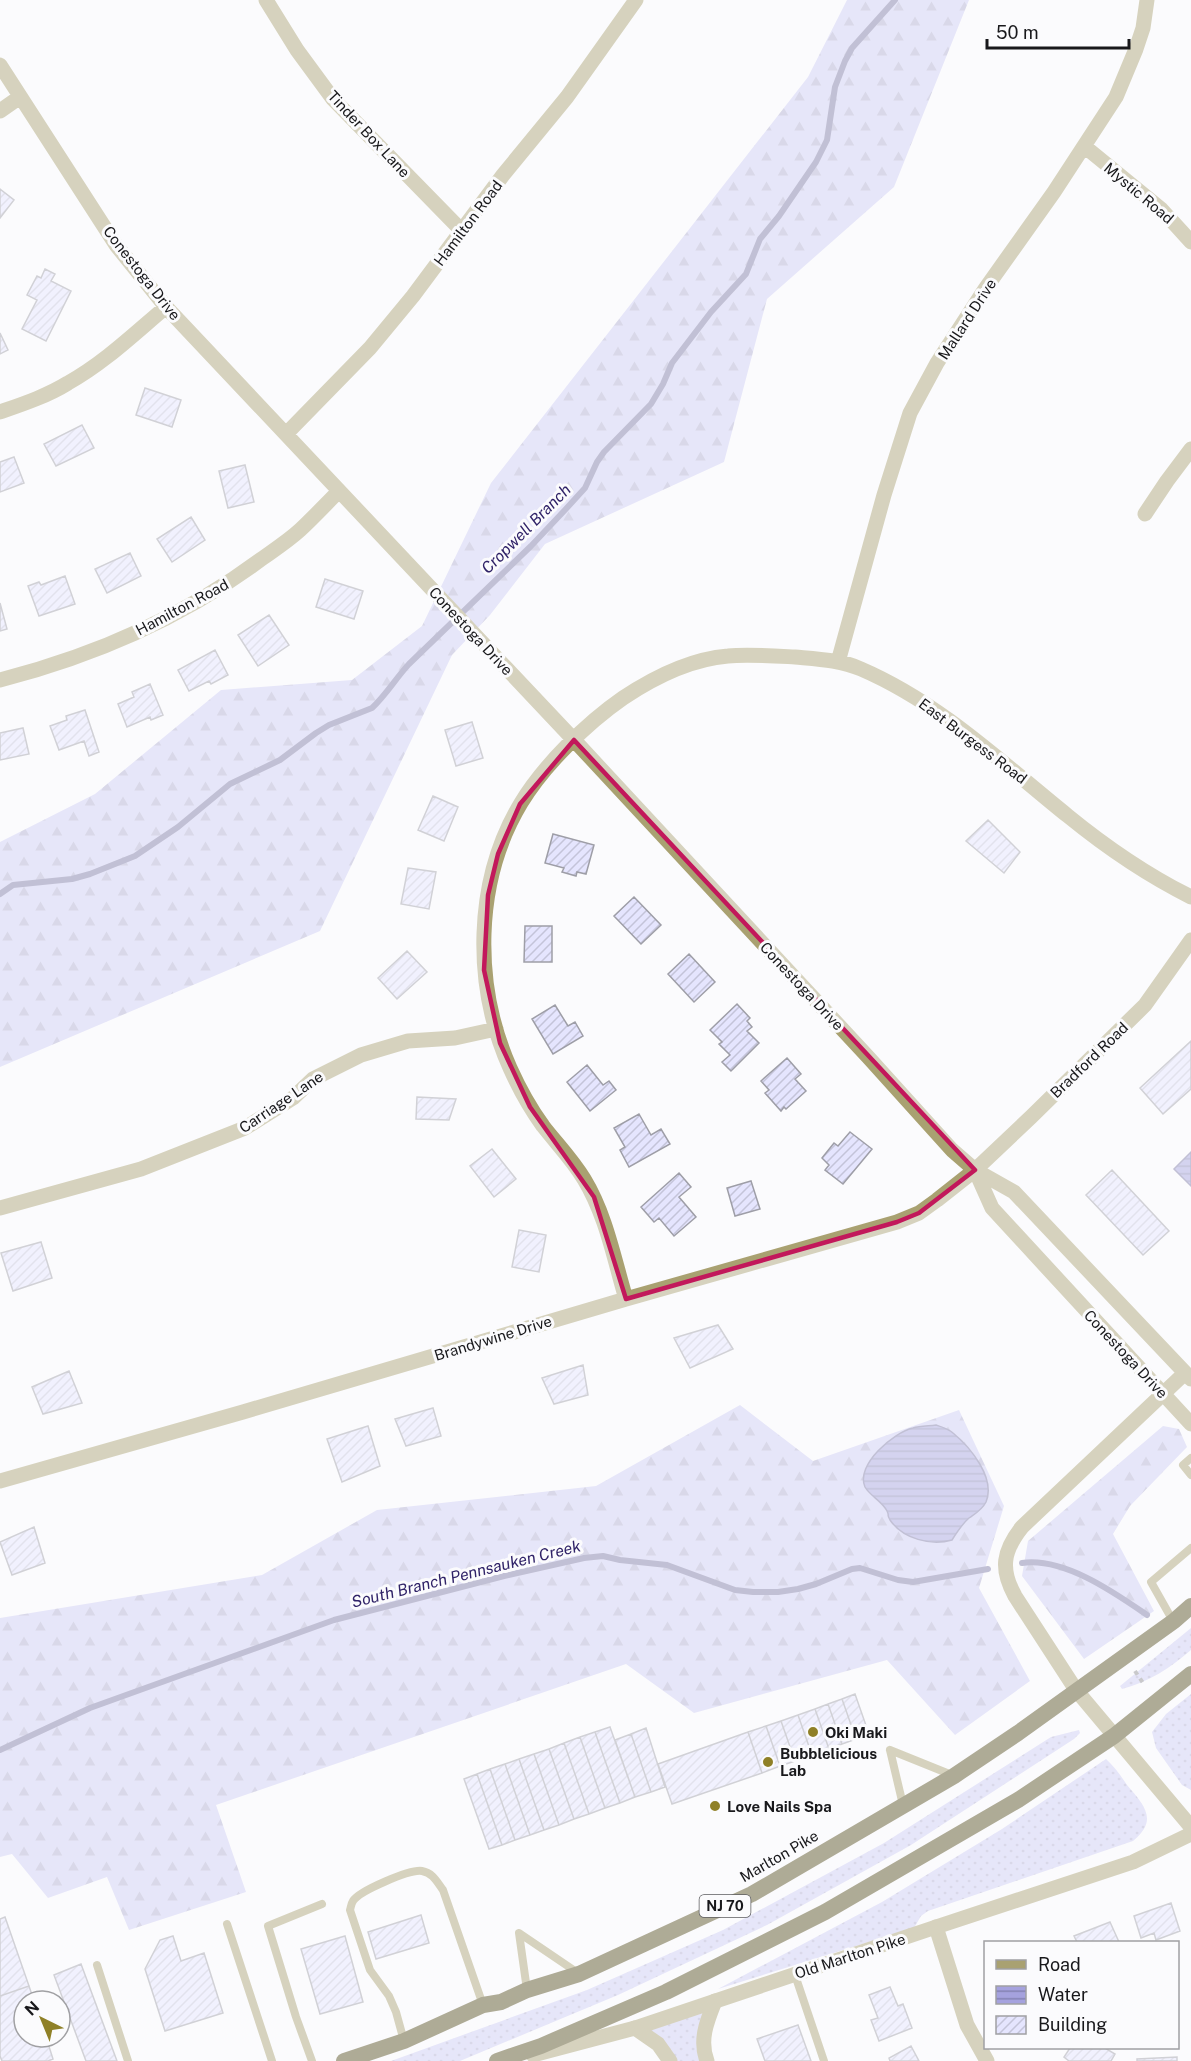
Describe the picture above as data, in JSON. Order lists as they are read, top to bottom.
{
  "streets": {
    "highway": ["Marlton Pike", "NJ 70"],
    "street": [
      "Tinder Box Lane",
      "Mystic Road",
      "Hamilton Road",
      "Conestoga Drive",
      "Mallard Drive",
      "East Burgess Road",
      "Bradford Road",
      "Carriage Lane",
      "Brandywine Drive",
      "Old Marlton Pike"
    ]
  },
  "crossings": [
    ["Tinder Box Lane", "Hamilton Road"],
    ["Mystic Road", "Mallard Drive"],
    ["Hamilton Road", "Conestoga Drive"],
    ["Conestoga Drive", "East Burgess Road"],
    ["Conestoga Drive", "Bradford Road"],
    ["Conestoga Drive", "Brandywine Drive"],
    ["Mallard Drive", "East Burgess Road"],
    ["East Burgess Road", "Carriage Lane"],
    ["East Burgess Road", "Brandywine Drive"],
    ["Bradford Road", "Brandywine Drive"]
  ],
  "water": ["Cropwell Branch", "South Branch Pennsauken Creek"],
  "places": ["Oki Maki", "Bubblelicious Lab", "Love Nails Spa"],
  "legend": ["Road", "Water", "Building"],
  "scale_bar": "50 m",
  "north": "top left"
}
